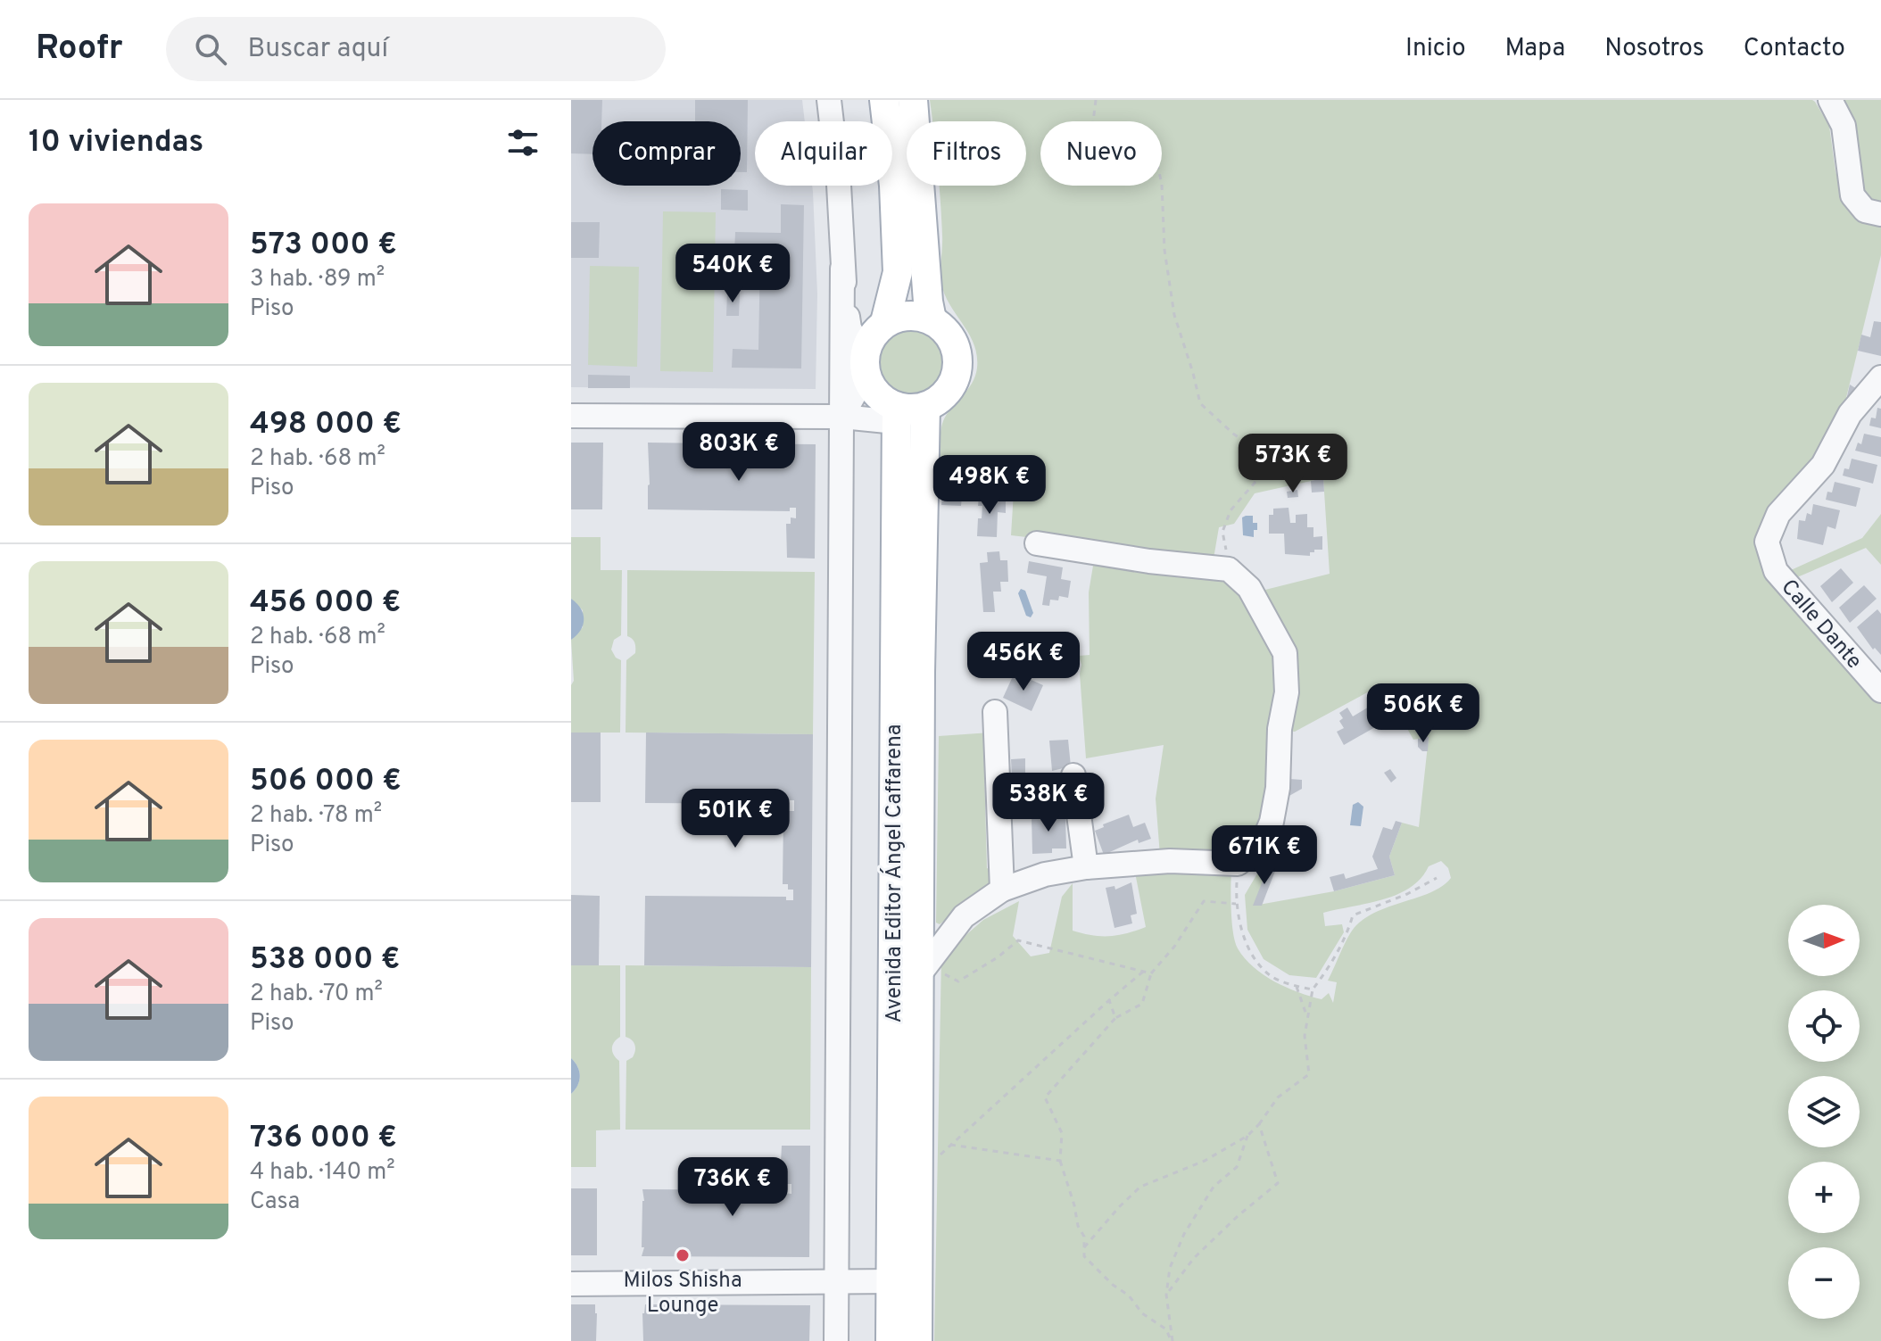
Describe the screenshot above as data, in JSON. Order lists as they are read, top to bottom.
{
  "streets": {
    "main road": ["Avenida Editor Ángel Caffarena"],
    "street": ["Calle Dante"]
  },
  "places": ["Milos Shisha Lounge"],
  "north": "right",
  "page": {
    "header": "Roofr",
    "search": "Buscar aquí",
    "nav": [
      "Inicio",
      "Mapa",
      "Nosotros",
      "Contacto"
    ],
    "heading": "10 viviendas",
    "chip": [
      "Comprar",
      "Alquilar",
      "Filtros",
      "Nuevo"
    ],
    "list": [
      {
        "name": "573 000 €",
        "note": "3 hab. · 89 m² · Piso"
      },
      {
        "name": "498 000 €",
        "note": "2 hab. · 68 m² · Piso"
      },
      {
        "name": "456 000 €",
        "note": "2 hab. · 68 m² · Piso"
      },
      {
        "name": "506 000 €",
        "note": "2 hab. · 78 m² · Piso"
      },
      {
        "name": "538 000 €",
        "note": "2 hab. · 70 m² · Piso"
      },
      {
        "name": "736 000 €",
        "note": "4 hab. · 140 m² · Casa"
      }
    ],
    "price": [
      "540K €",
      "803K €",
      "573K €",
      "498K €",
      "456K €",
      "506K €",
      "538K €",
      "501K €",
      "671K €",
      "736K €"
    ],
    "map_buttons": ["+", "−"]
  }
}
